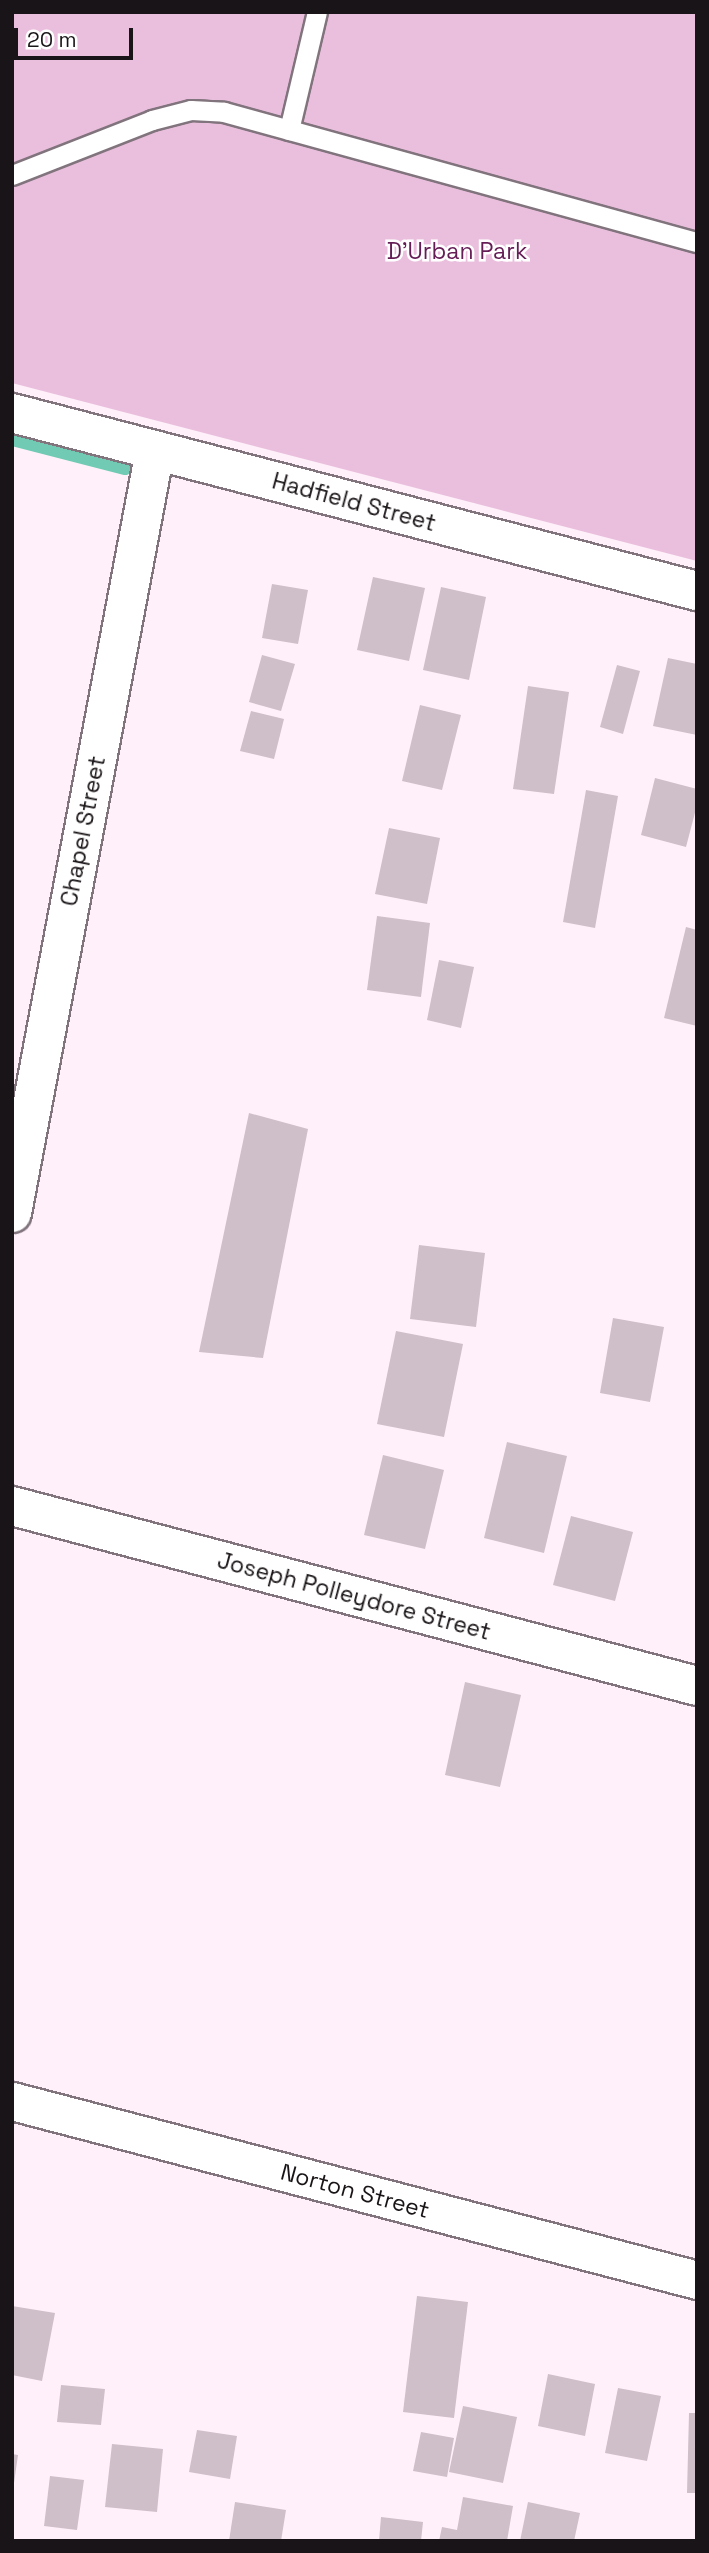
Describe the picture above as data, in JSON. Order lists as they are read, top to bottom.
{
  "streets": {
    "street": [
      "Hadfield Street",
      "Chapel Street",
      "Joseph Polleydore Street",
      "Norton Street"
    ]
  },
  "crossings": [
    ["Hadfield Street", "Chapel Street"]
  ],
  "parks": ["D'Urban Park"],
  "scale_bar": "20 m"
}
